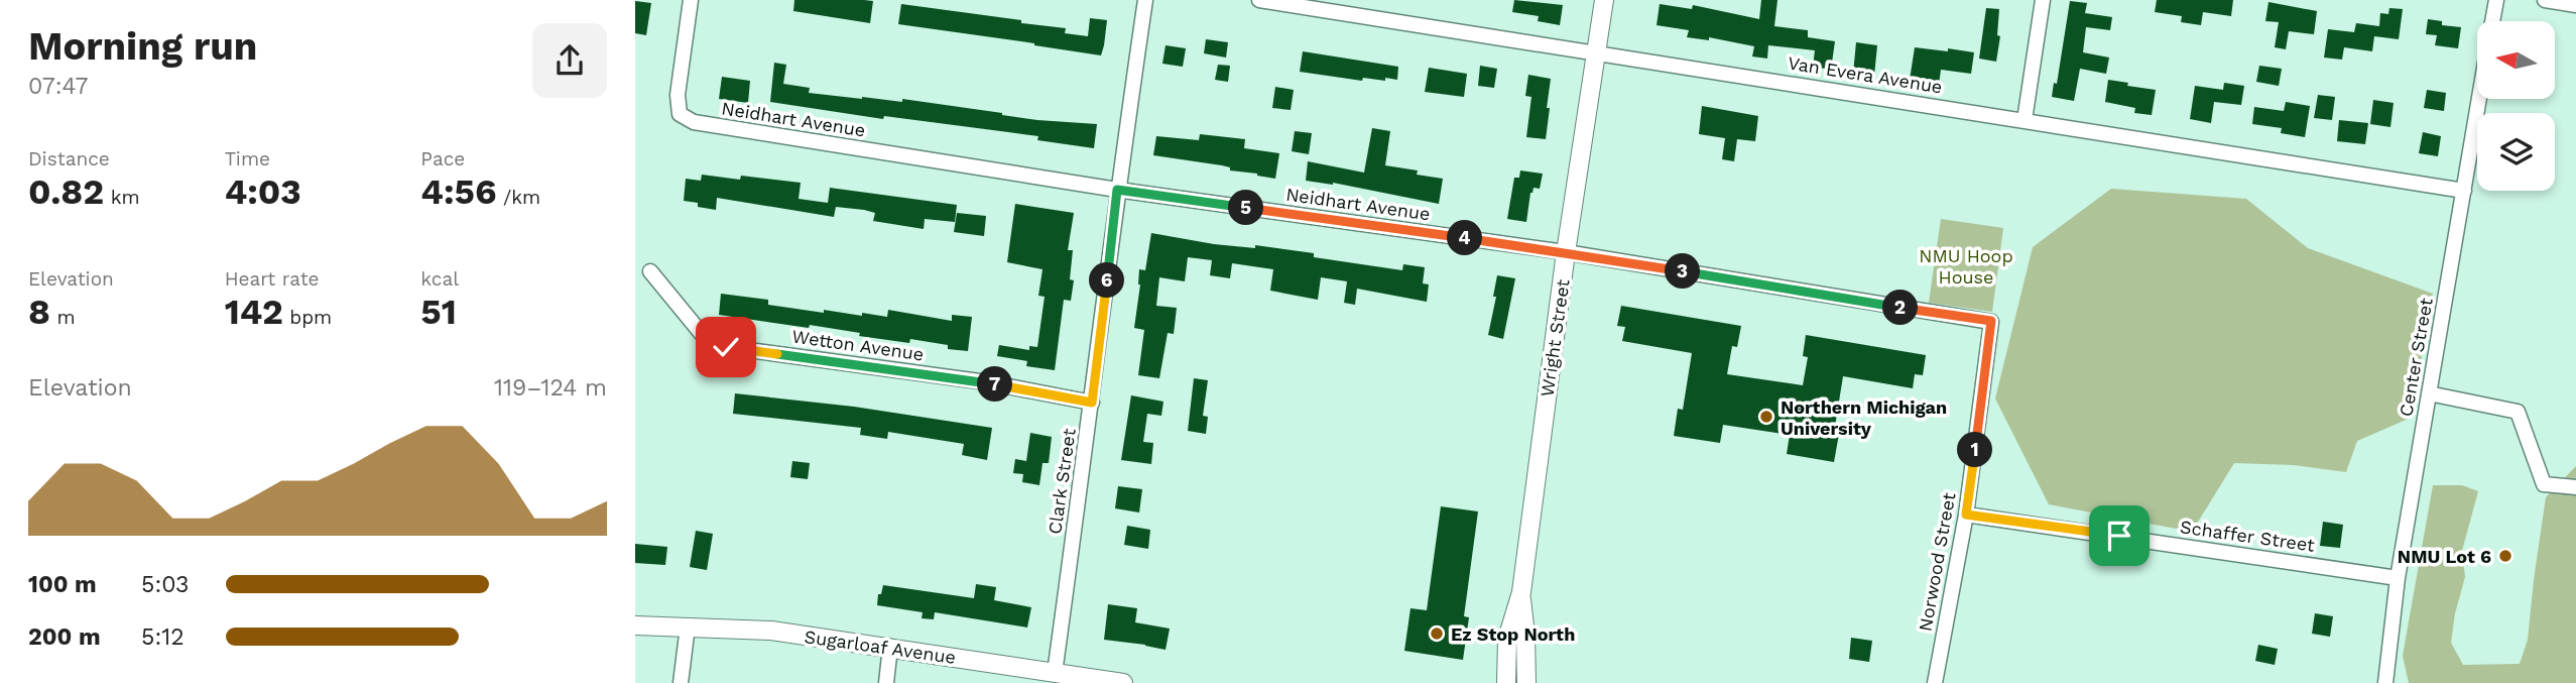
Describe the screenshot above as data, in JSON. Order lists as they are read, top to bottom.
{
  "streets": {
    "main road": ["Wright Street", "Sugarloaf Avenue"],
    "street": [
      "Van Evera Avenue",
      "Neidhart Avenue",
      "Wetton Avenue",
      "Center Street",
      "Clark Street",
      "Schaffer Street",
      "Norwood Street"
    ]
  },
  "crossings": [
    ["Van Evera Avenue", "Wright Street"],
    ["Van Evera Avenue", "Center Street"],
    ["Neidhart Avenue", "Wright Street"],
    ["Neidhart Avenue", "Clark Street"],
    ["Neidhart Avenue", "Norwood Street"],
    ["Wetton Avenue", "Clark Street"],
    ["Center Street", "Schaffer Street"],
    ["Clark Street", "Sugarloaf Avenue"],
    ["Schaffer Street", "Norwood Street"]
  ],
  "parks": ["NMU Hoop House"],
  "places": ["Northern Michigan University", "NMU Lot 6", "Ez Stop North"],
  "north": "left",
  "page": {
    "heading": ["Morning run", "07:47"],
    "stats": [
      ["Distance", "0.82 km"],
      ["Time", "4:03"],
      ["Pace", "4:56 /km"],
      ["Elevation", "8 m"],
      ["Heart rate", "142 bpm"],
      ["kcal", "51"]
    ],
    "pins": [
      "5",
      "4",
      "3",
      "6",
      "2",
      "7",
      "1"
    ],
    "chart": ["Elevation", "119–124 m"],
    "list": [
      {
        "name": "100 m",
        "note": "5:03"
      },
      {
        "name": "200 m",
        "note": "5:12"
      }
    ]
  }
}
